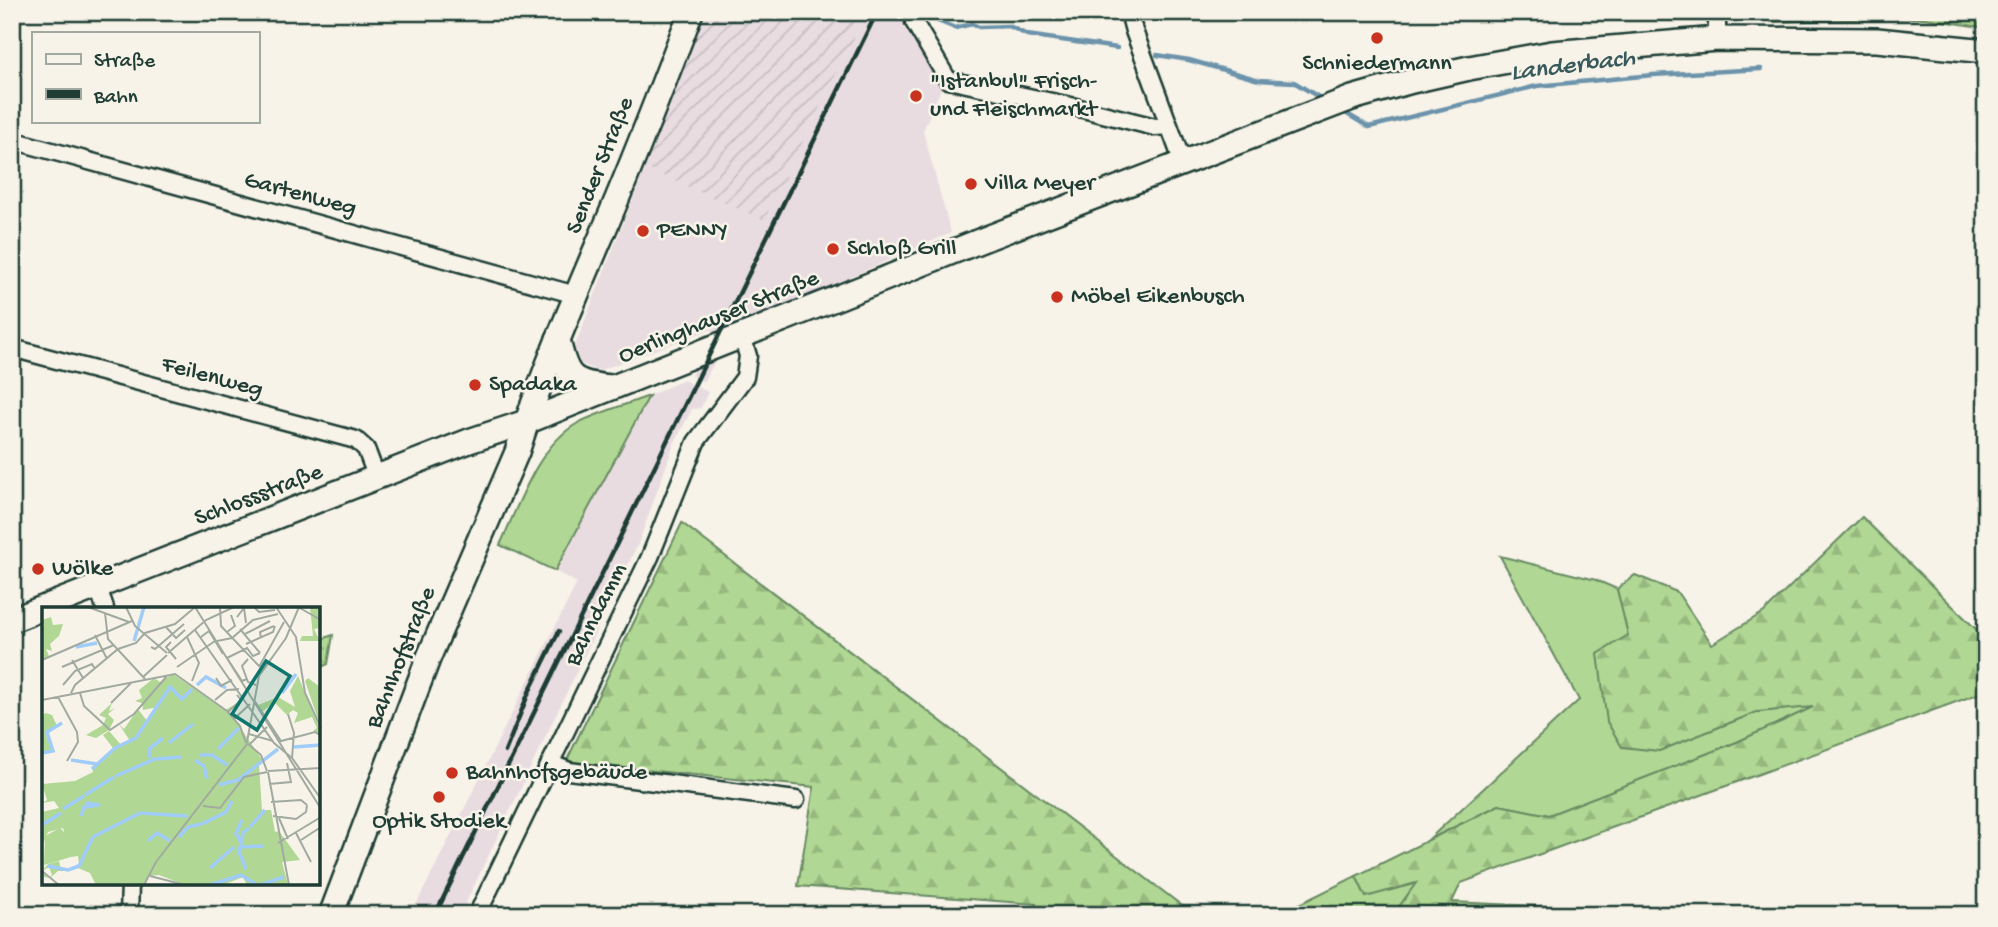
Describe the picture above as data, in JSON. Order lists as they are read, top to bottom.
{
  "streets": {
    "main road": [
      "Sender Straße",
      "Oerlinghauser Straße",
      "Schlossstraße",
      "Bahnhofstraße"
    ],
    "street": ["Gartenweg", "Feilenweg", "Bahndamm"]
  },
  "crossings": [
    ["Sender Straße", "Gartenweg"],
    ["Sender Straße", "Oerlinghauser Straße"],
    ["Sender Straße", "Schlossstraße"],
    ["Sender Straße", "Bahnhofstraße"],
    ["Oerlinghauser Straße", "Schlossstraße"],
    ["Oerlinghauser Straße", "Bahndamm"],
    ["Oerlinghauser Straße", "Bahnhofstraße"],
    ["Feilenweg", "Schlossstraße"],
    ["Schlossstraße", "Bahnhofstraße"]
  ],
  "water": ["Landerbach"],
  "places": [
    "Schniedermann",
    "\"Istanbul\" Frisch- und Fleischmarkt",
    "Villa Meyer",
    "PENNY",
    "Schloß Grill",
    "Möbel Eikenbusch",
    "Spadaka",
    "Wölke",
    "Bahnhofsgebäude",
    "Optik Stodiek"
  ],
  "legend": ["Straße", "Bahn"]
}
